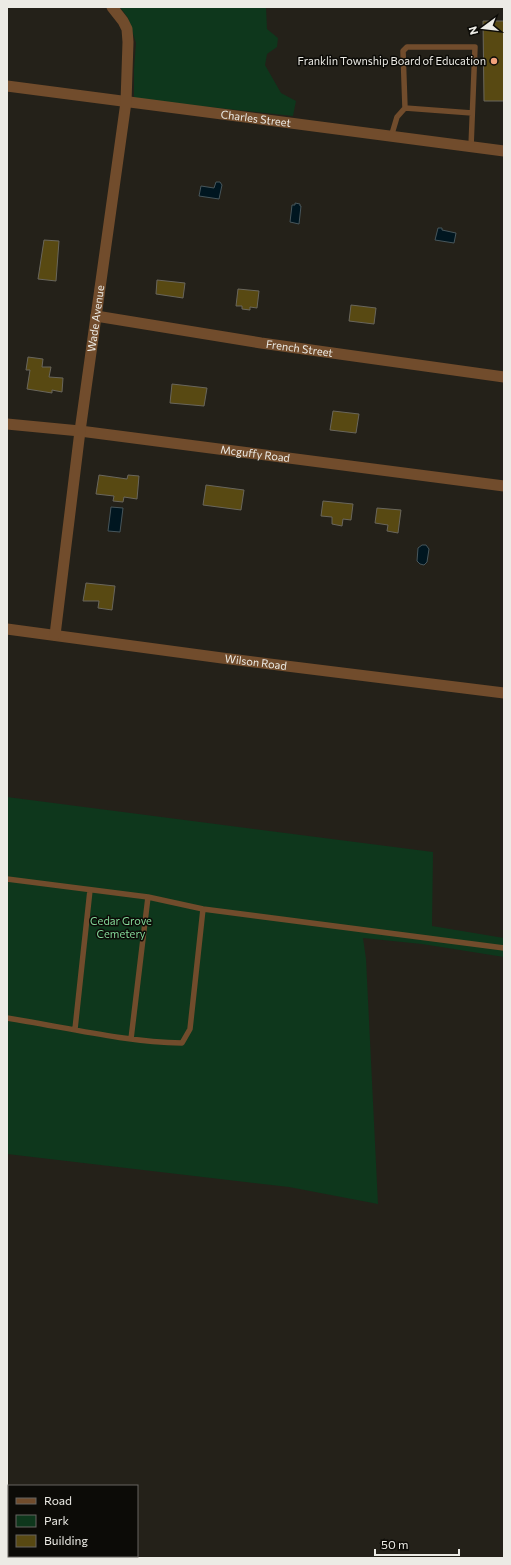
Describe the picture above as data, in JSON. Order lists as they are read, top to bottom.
{
  "streets": {
    "street": [
      "Charles Street",
      "Wade Avenue",
      "French Street",
      "Mcguffy Road",
      "Wilson Road"
    ]
  },
  "crossings": [
    ["Charles Street", "Wade Avenue"],
    ["Wade Avenue", "French Street"],
    ["Wade Avenue", "Mcguffy Road"],
    ["Wade Avenue", "Wilson Road"]
  ],
  "parks": ["Cedar Grove Cemetery"],
  "places": ["Franklin Township Board of Education"],
  "legend": ["Road", "Park", "Building"],
  "scale_bar": "50 m",
  "north": "left"
}
